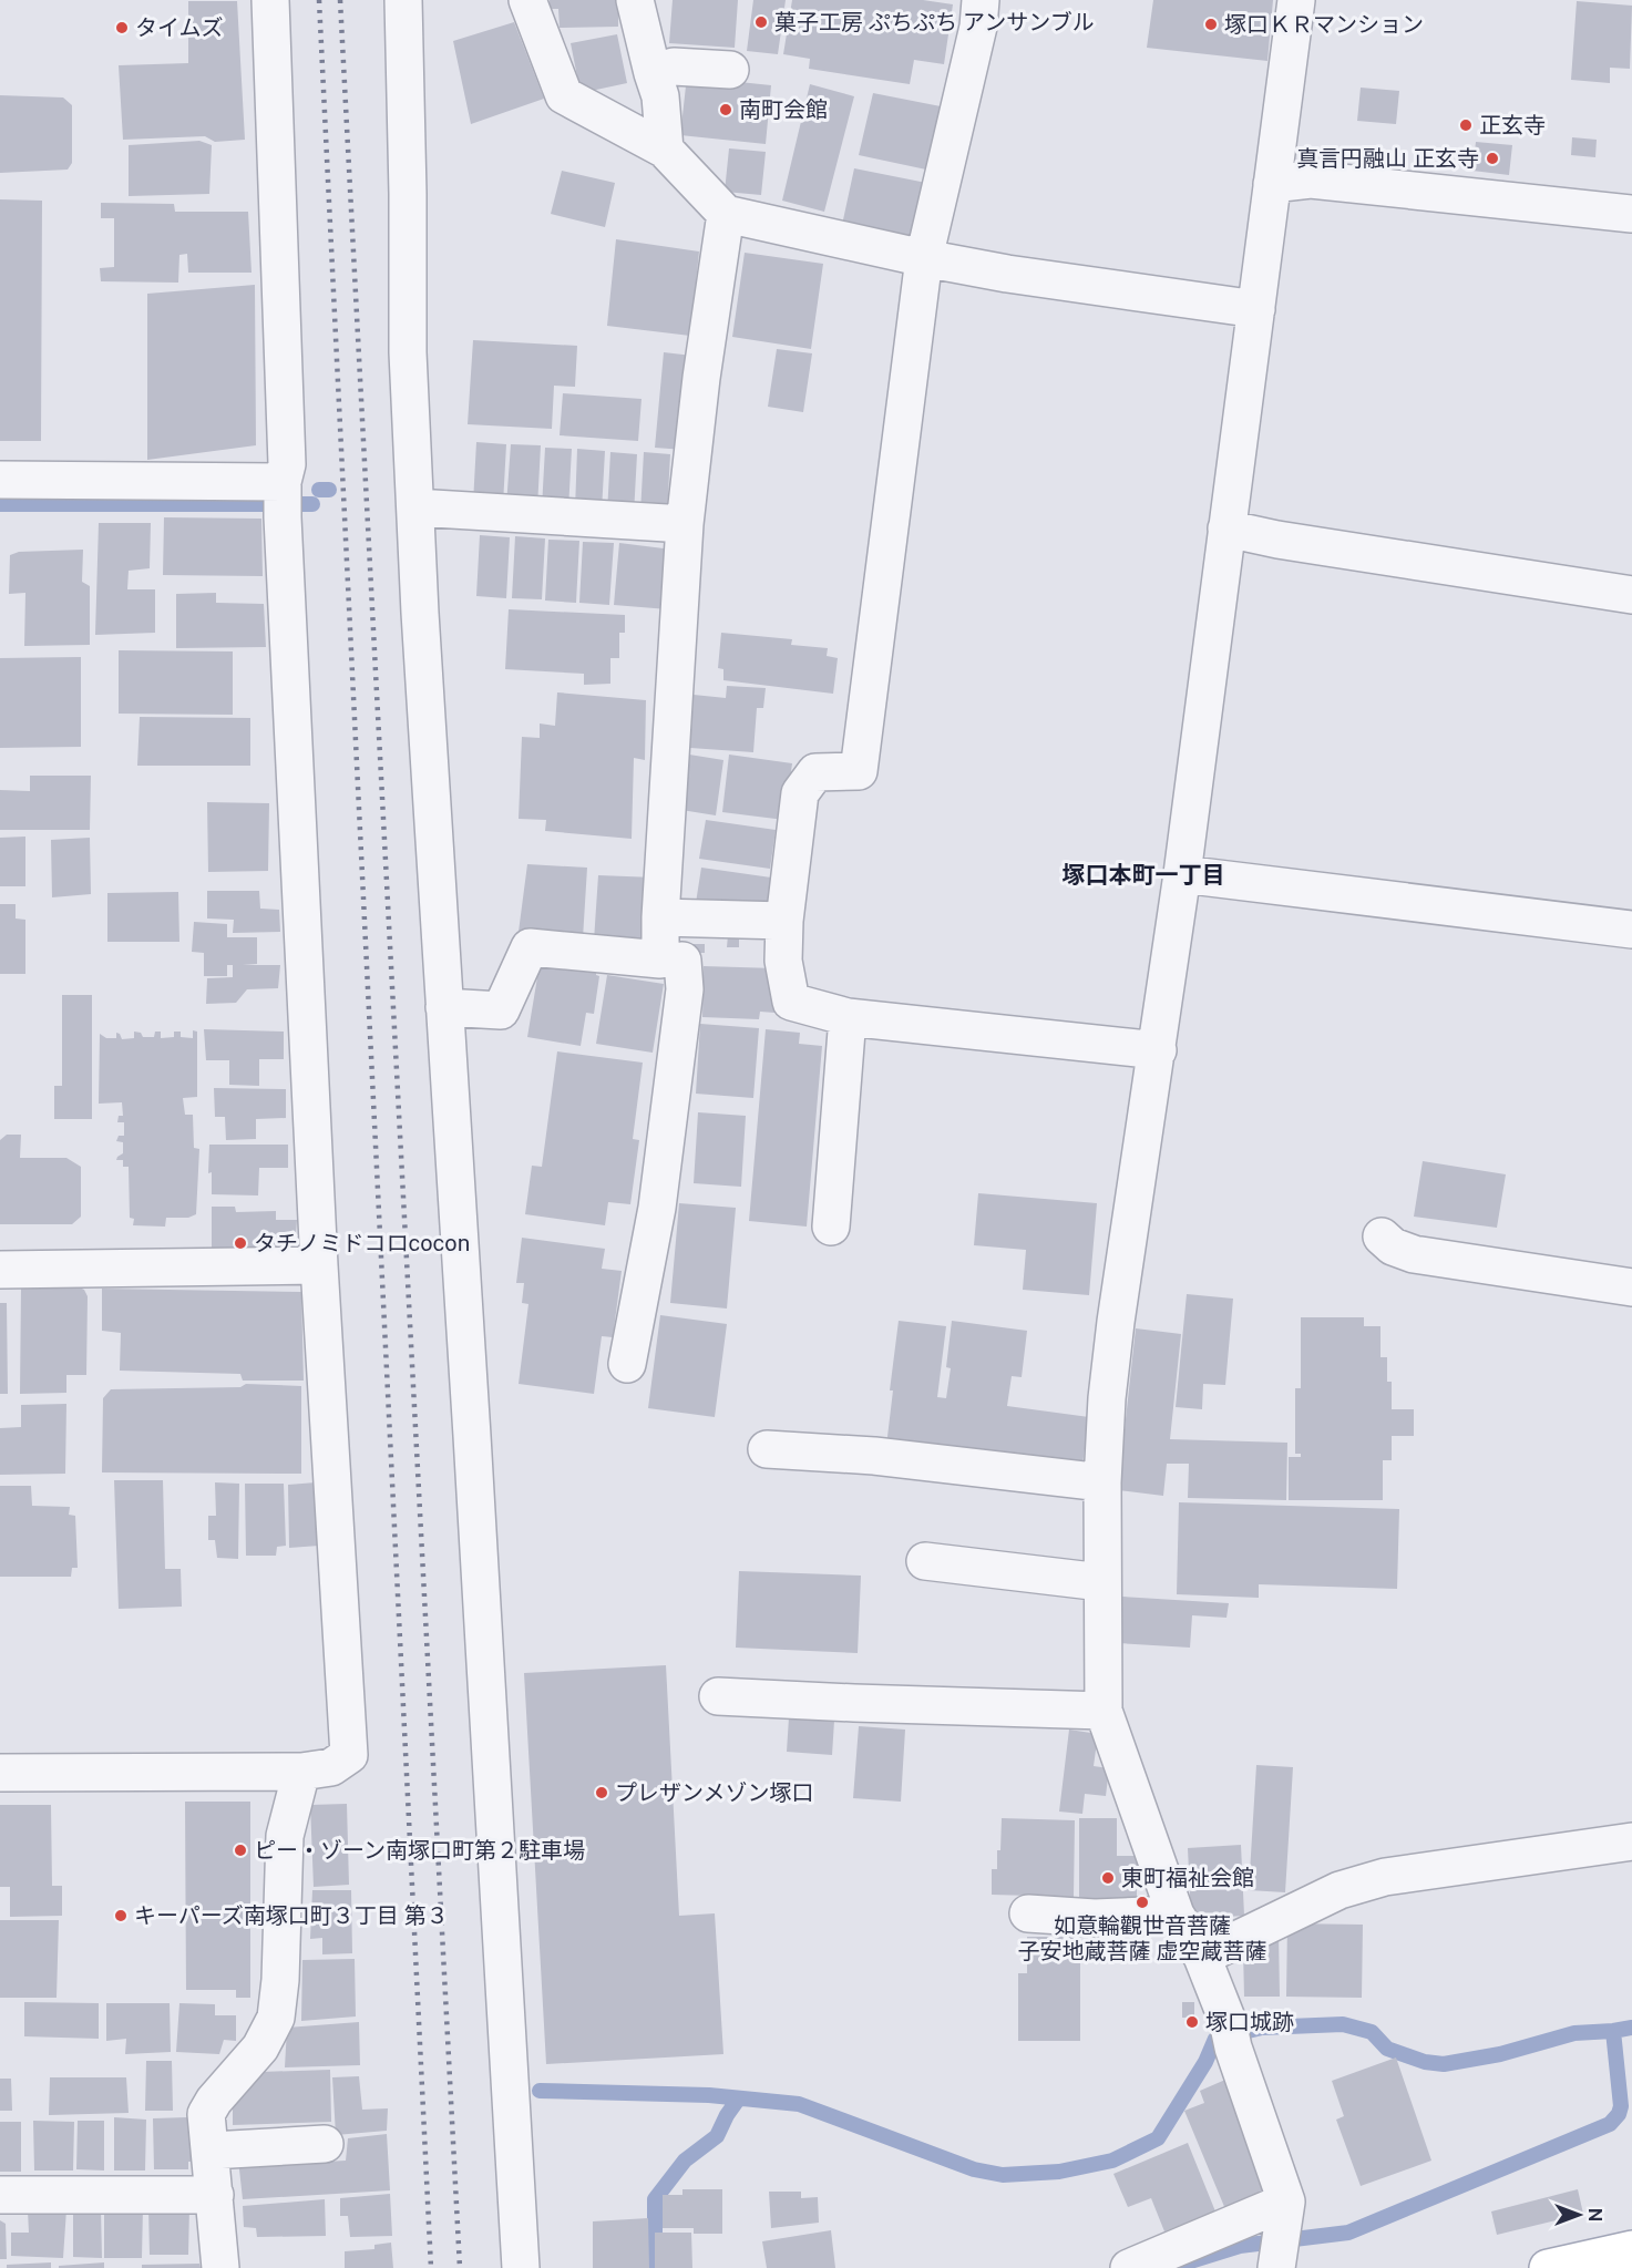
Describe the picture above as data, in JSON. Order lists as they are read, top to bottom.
{
  "districts": ["塚口本町一丁目"],
  "places": [
    "菓子工房 ぷちぷち アンサンブル",
    "塚口ＫＲマンション",
    "タイムズ",
    "南町会館",
    "正玄寺",
    "真言円融山 正玄寺",
    "タチノミドコロcocon",
    "プレザンメゾン塚口",
    "ピー・ゾーン南塚口町第２駐車場",
    "東町福祉会館",
    "如意輪觀世音菩薩 子安地蔵菩薩 虚空蔵菩薩",
    "キーパーズ南塚口町３丁目 第３",
    "塚口城跡"
  ],
  "north": "right"
}
